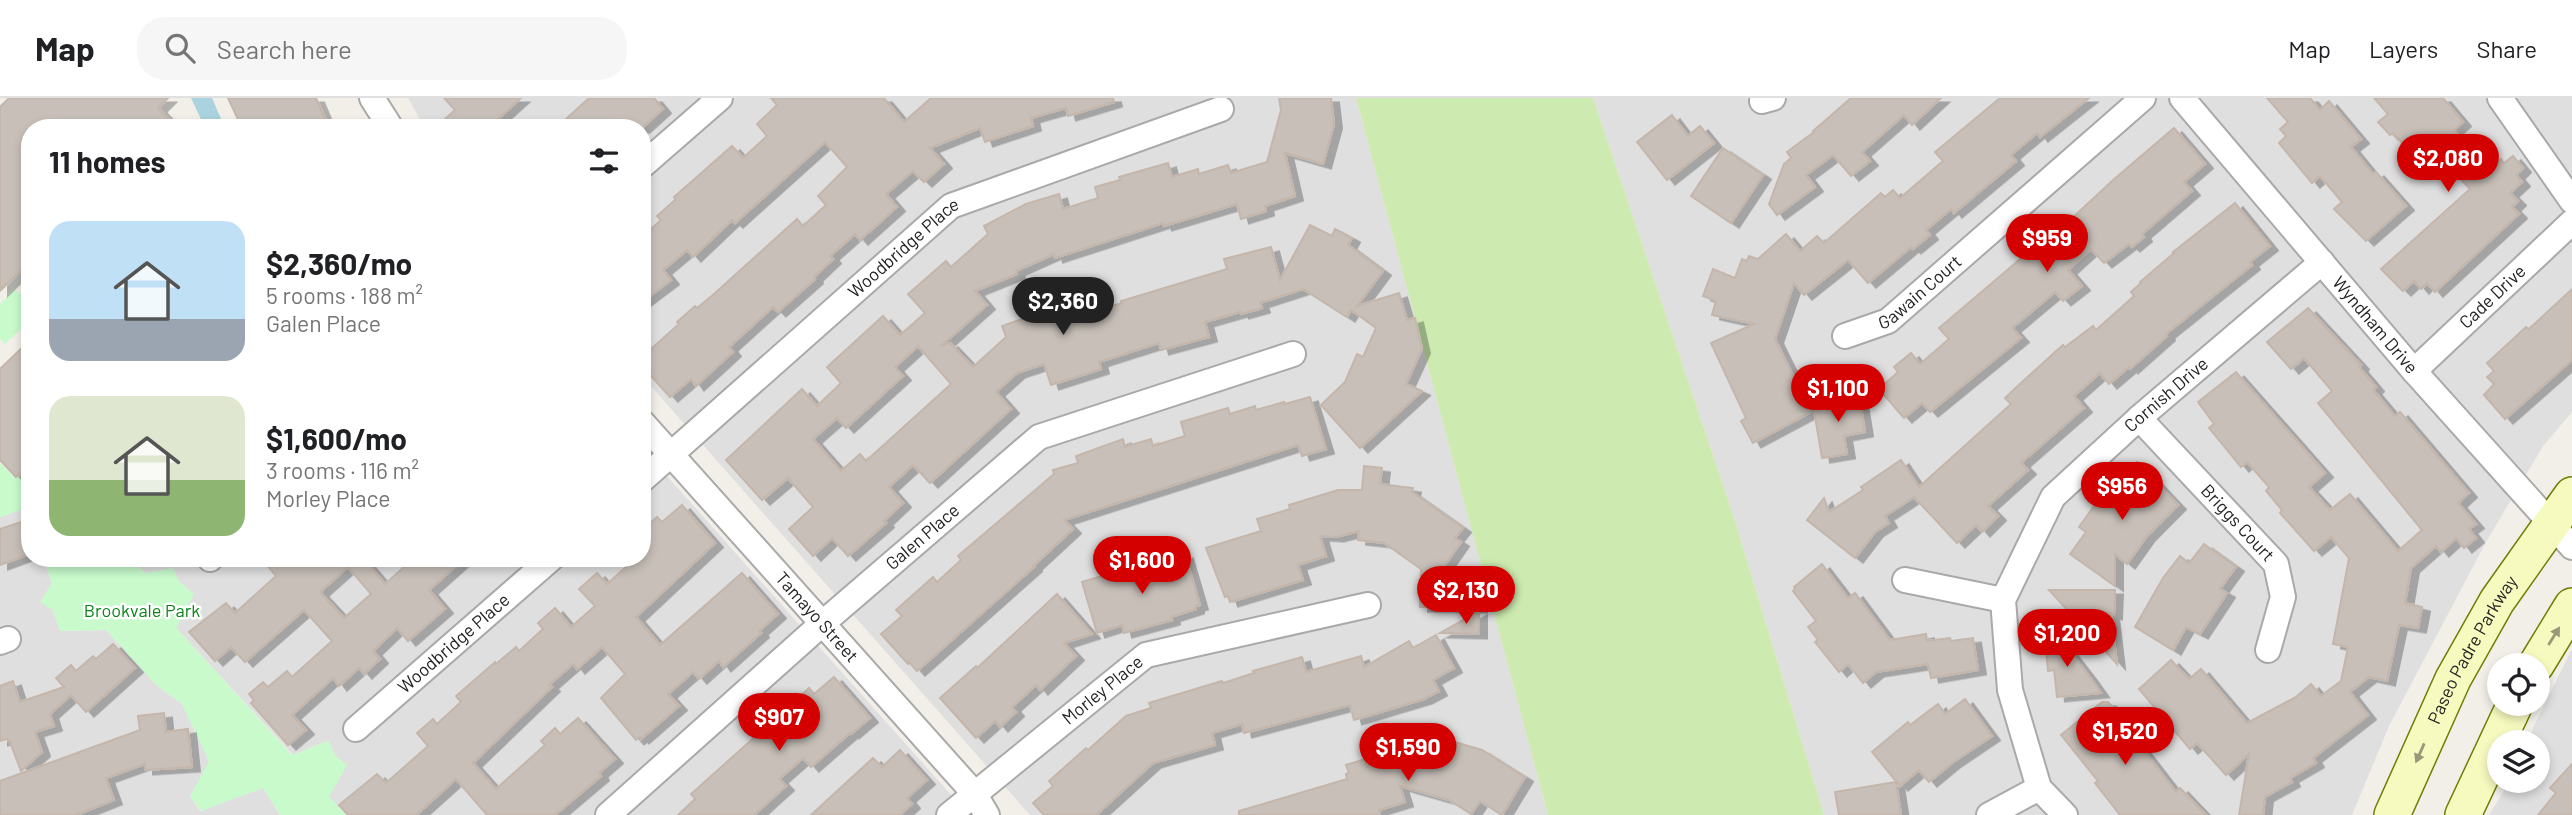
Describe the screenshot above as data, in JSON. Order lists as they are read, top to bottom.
{
  "streets": {
    "main road": ["Paseo Padre Parkway"],
    "street": [
      "Woodbridge Place",
      "Gawain Court",
      "Cade Drive",
      "Wyndham Drive",
      "Cornish Drive",
      "Briggs Court",
      "Galen Place",
      "Tamayo Street",
      "Morley Place"
    ]
  },
  "crossings": [
    ["Woodbridge Place", "Tamayo Street"],
    ["Cade Drive", "Wyndham Drive"],
    ["Wyndham Drive", "Cornish Drive"],
    ["Wyndham Drive", "Paseo Padre Parkway"],
    ["Cornish Drive", "Briggs Court"],
    ["Galen Place", "Tamayo Street"],
    ["Tamayo Street", "Morley Place"]
  ],
  "parks": ["Brookvale Park"],
  "page": {
    "header": "Map",
    "search": "Search here",
    "nav": ["Map", "Layers", "Share"],
    "heading": "11 homes",
    "price": [
      "$2,080",
      "$959",
      "$2,360",
      "$1,100",
      "$956",
      "$1,600",
      "$2,130",
      "$1,200",
      "$907",
      "$1,520",
      "$1,590"
    ],
    "list": [
      {
        "name": "$2,360/mo",
        "note": "5 rooms · 188 m² · Galen Place"
      },
      {
        "name": "$1,600/mo",
        "note": "3 rooms · 116 m² · Morley Place"
      }
    ]
  }
}
